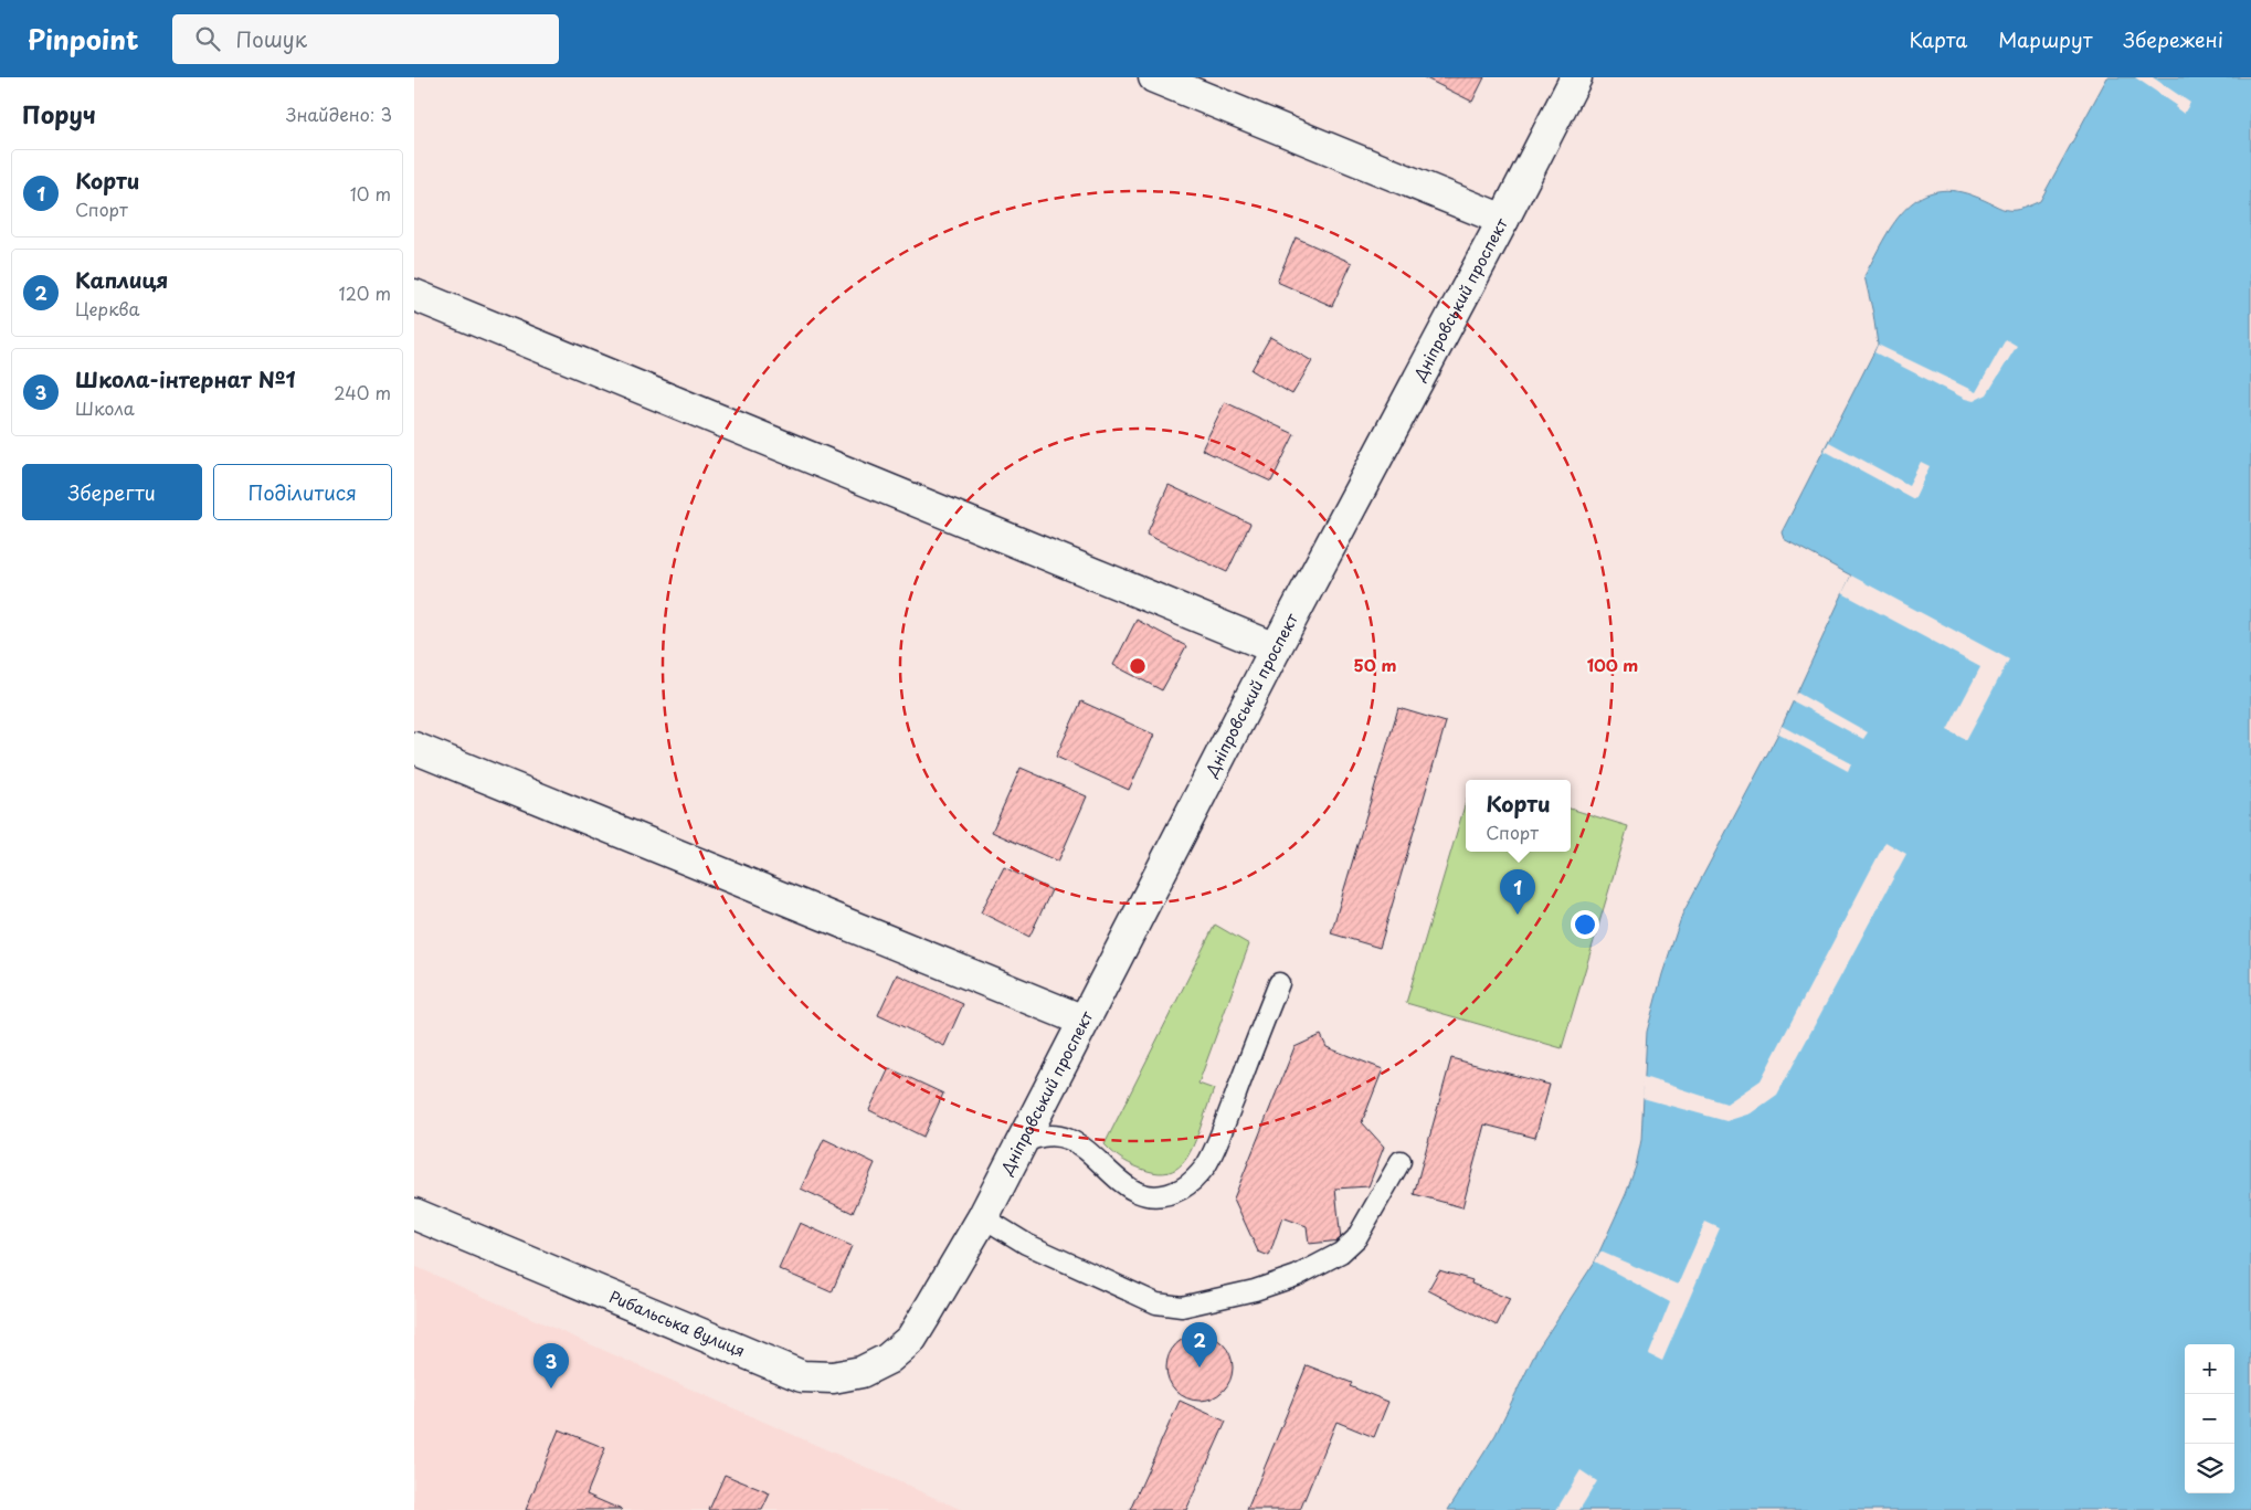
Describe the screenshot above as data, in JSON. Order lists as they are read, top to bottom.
{
  "streets": {
    "street": ["Дніпровський проспект", "Рибальська вулиця"]
  },
  "crossings": [
    ["Дніпровський проспект", "Рибальська вулиця"]
  ],
  "page": {
    "header": "Pinpoint",
    "search": "Пошук",
    "nav": ["Карта", "Маршрут", "Збережені"],
    "heading": ["Поруч", "Знайдено: 3"],
    "list": [
      {
        "mark": "1",
        "name": "Корти",
        "note": "Спорт",
        "value": "10 m"
      },
      {
        "mark": "2",
        "name": "Каплиця",
        "note": "Церква",
        "value": "120 m"
      },
      {
        "mark": "3",
        "name": "Школа-інтернат №1",
        "note": "Школа",
        "value": "240 m"
      }
    ],
    "buttons": ["Зберегти", "Поділитися"],
    "popup": ["Корти", "Спорт"],
    "pins": ["1", "2", "3"],
    "map_buttons": ["+", "−"]
  },
  "rings": ["50 m", "100 m"]
}
